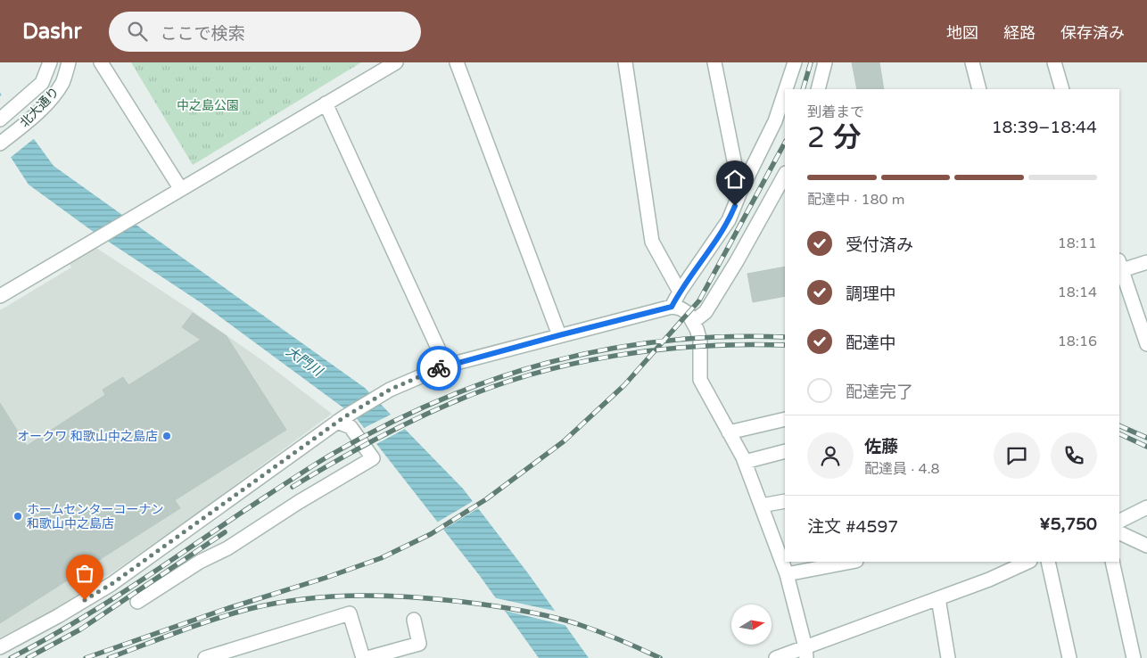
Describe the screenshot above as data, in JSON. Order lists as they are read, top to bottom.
{
  "streets": {
    "street": ["北大通り"]
  },
  "water": ["大門川"],
  "parks": ["中之島公園"],
  "places": ["オークワ 和歌山中之島店", "ホームセンターコーナン 和歌山中之島店"],
  "north": "right",
  "page": {
    "header": "Dashr",
    "search": "ここで検索",
    "nav": ["地図", "経路", "保存済み"],
    "heading": ["2 分", "到着まで", "18:39–18:44"],
    "panel": [
      "佐藤",
      "配達員 · 4.8",
      "注文 #4597",
      "¥5,750"
    ],
    "bar": "配達中 · 180 m",
    "list": [
      ["受付済み", "18:11"],
      ["調理中", "18:14"],
      ["配達中", "18:16"],
      "配達完了"
    ]
  }
}
